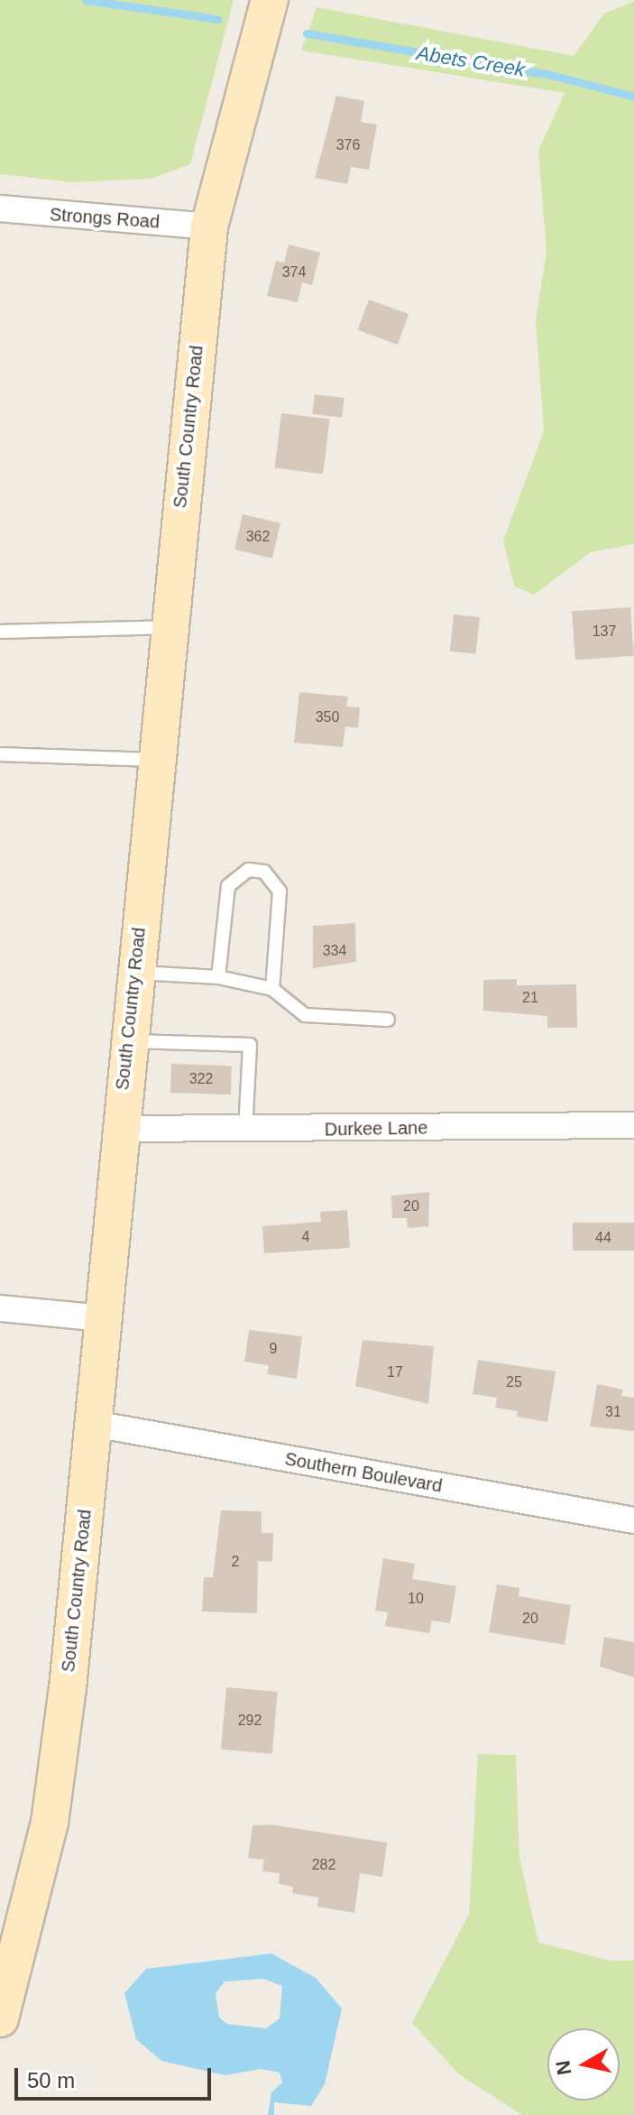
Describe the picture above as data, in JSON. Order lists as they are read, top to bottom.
{
  "streets": {
    "main road": ["South Country Road"],
    "street": ["Strongs Road", "Durkee Lane", "Southern Boulevard"]
  },
  "crossings": [
    ["Strongs Road", "South Country Road"],
    ["South Country Road", "Durkee Lane"],
    ["South Country Road", "Southern Boulevard"]
  ],
  "water": ["Abets Creek"],
  "house_numbers": [
    "376",
    "374",
    "362",
    "137",
    "350",
    "334",
    "21",
    "322",
    "20",
    "4",
    "44",
    "9",
    "17",
    "25",
    "31",
    "2",
    "10",
    "20",
    "292",
    "282"
  ],
  "scale_bar": "50 m",
  "north": "left"
}
